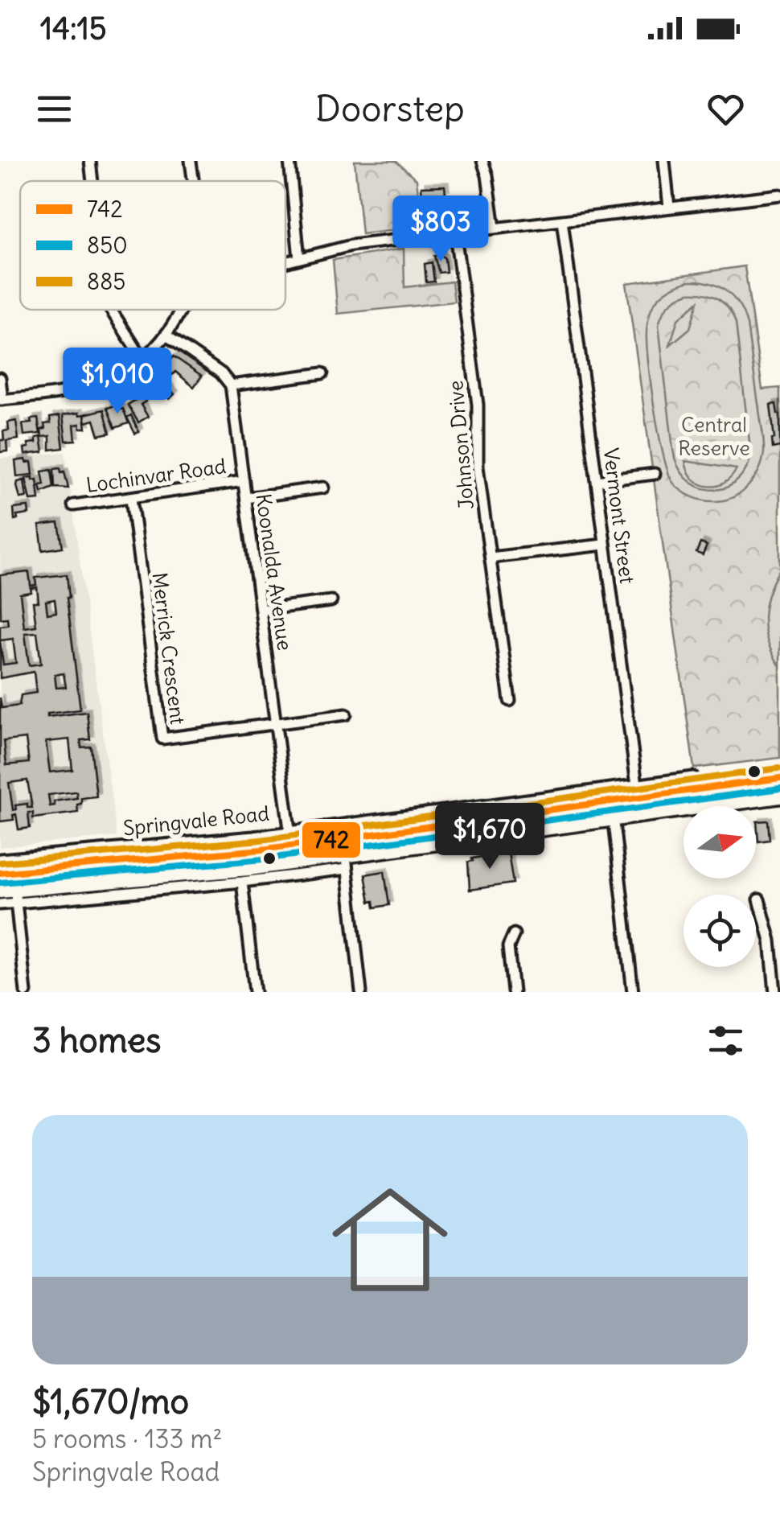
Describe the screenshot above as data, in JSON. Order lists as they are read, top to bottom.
{
  "streets": {
    "highway": ["Springvale Road"],
    "street": [
      "Johnson Drive",
      "Lochinvar Road",
      "Vermont Street",
      "Koonalda Avenue",
      "Merrick Crescent"
    ]
  },
  "crossings": [
    ["Lochinvar Road", "Koonalda Avenue"],
    ["Lochinvar Road", "Merrick Crescent"],
    ["Vermont Street", "Springvale Road"],
    ["Koonalda Avenue", "Merrick Crescent"],
    ["Koonalda Avenue", "Springvale Road"]
  ],
  "parks": ["Central Reserve"],
  "lines": ["transit line 885", "transit line 742", "transit line 850"],
  "legend": ["742", "850", "885"],
  "north": "right",
  "page": {
    "status": "14:15",
    "header": "Doorstep",
    "price": ["$803", "$1,010", "$1,670"],
    "heading": "3 homes",
    "list": [
      {
        "name": "$1,670/mo",
        "note": "5 rooms · 133 m² · Springvale Road"
      }
    ]
  }
}
